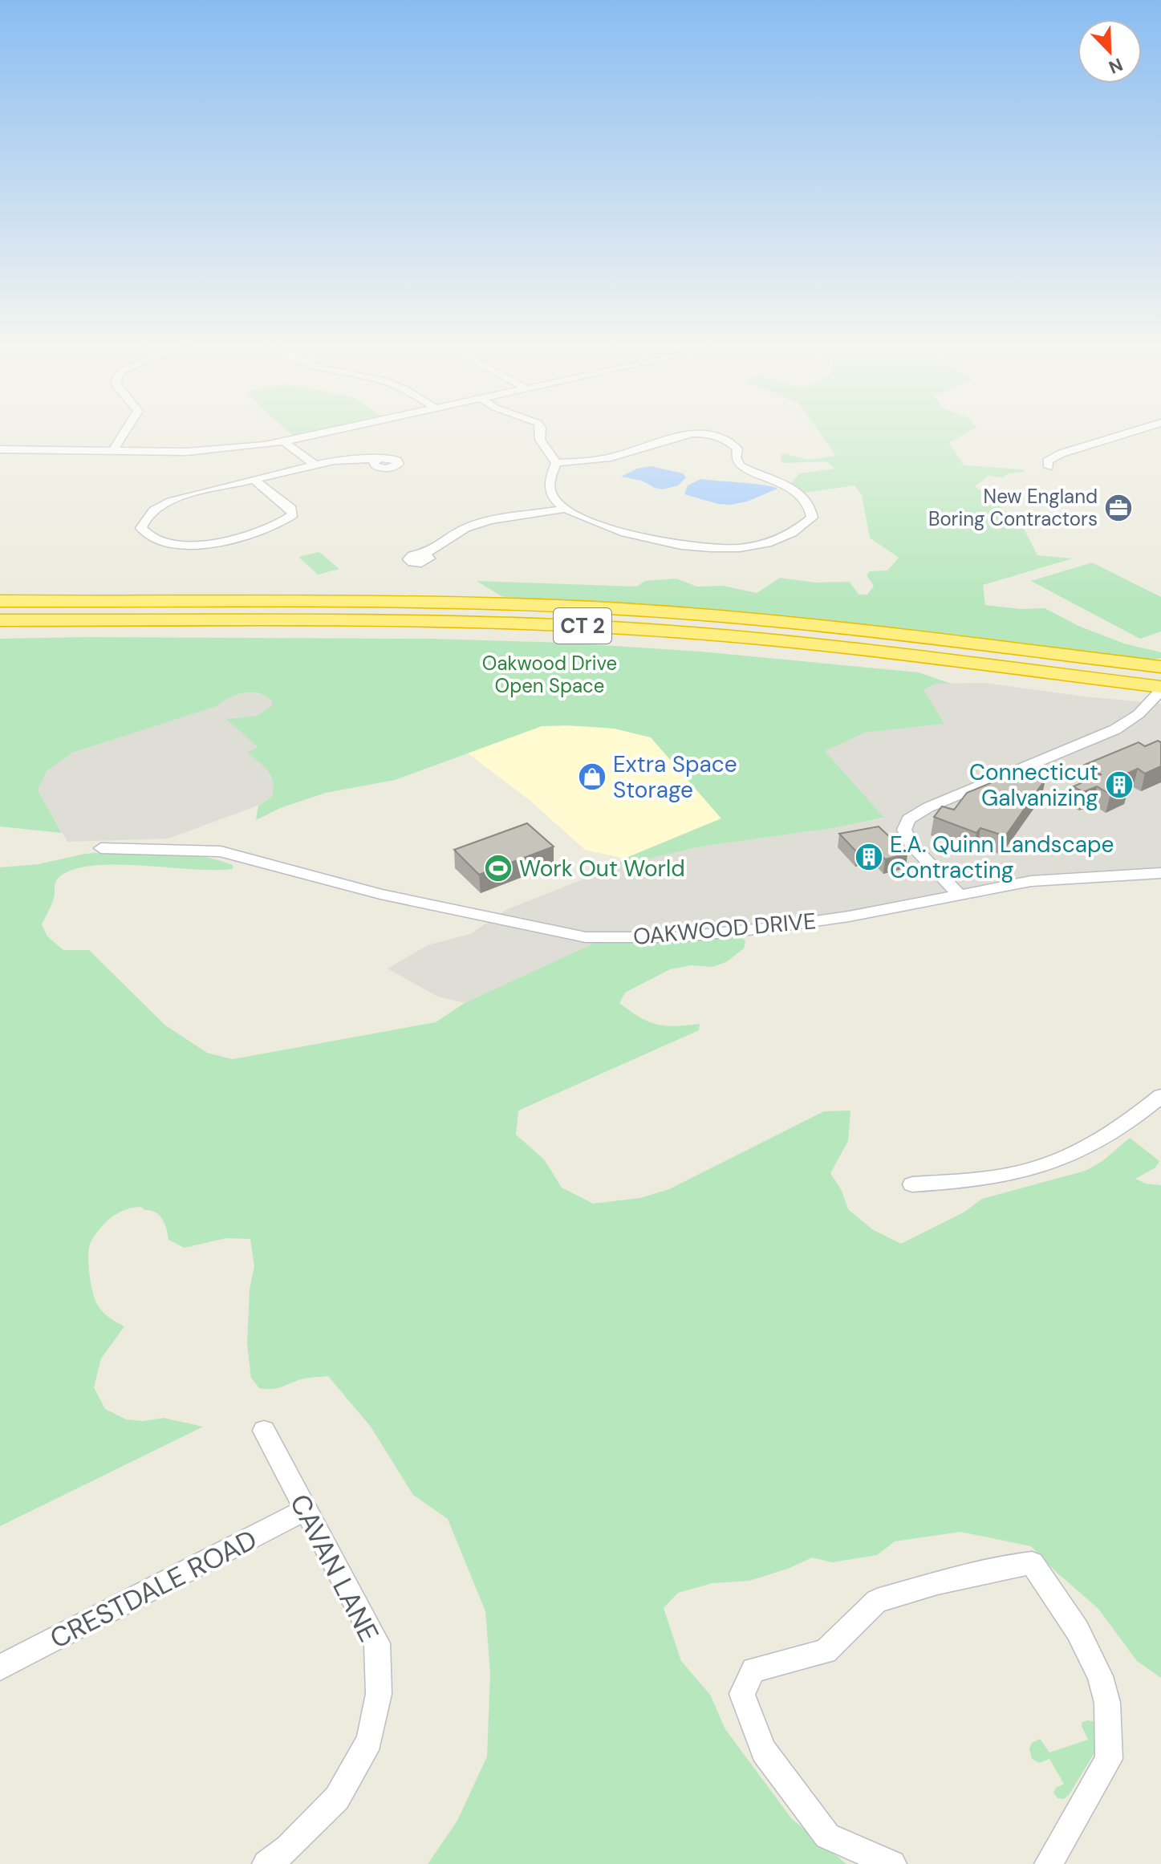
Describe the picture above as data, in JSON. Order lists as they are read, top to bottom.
{
  "streets": {
    "highway": ["CT 2"],
    "street": ["OAKWOOD DRIVE", "CAVAN LANE", "CRESTDALE ROAD"]
  },
  "crossings": [
    ["CAVAN LANE", "CRESTDALE ROAD"]
  ],
  "parks": ["Oakwood Drive Open Space"],
  "places": {
    "office": ["New England Boring Contractors"],
    "shop": ["Extra Space Storage"],
    "building": ["Connecticut Galvanizing", "E.A. Quinn Landscape Contracting"],
    "sports": ["Work Out World"]
  },
  "north": "bottom right"
}
